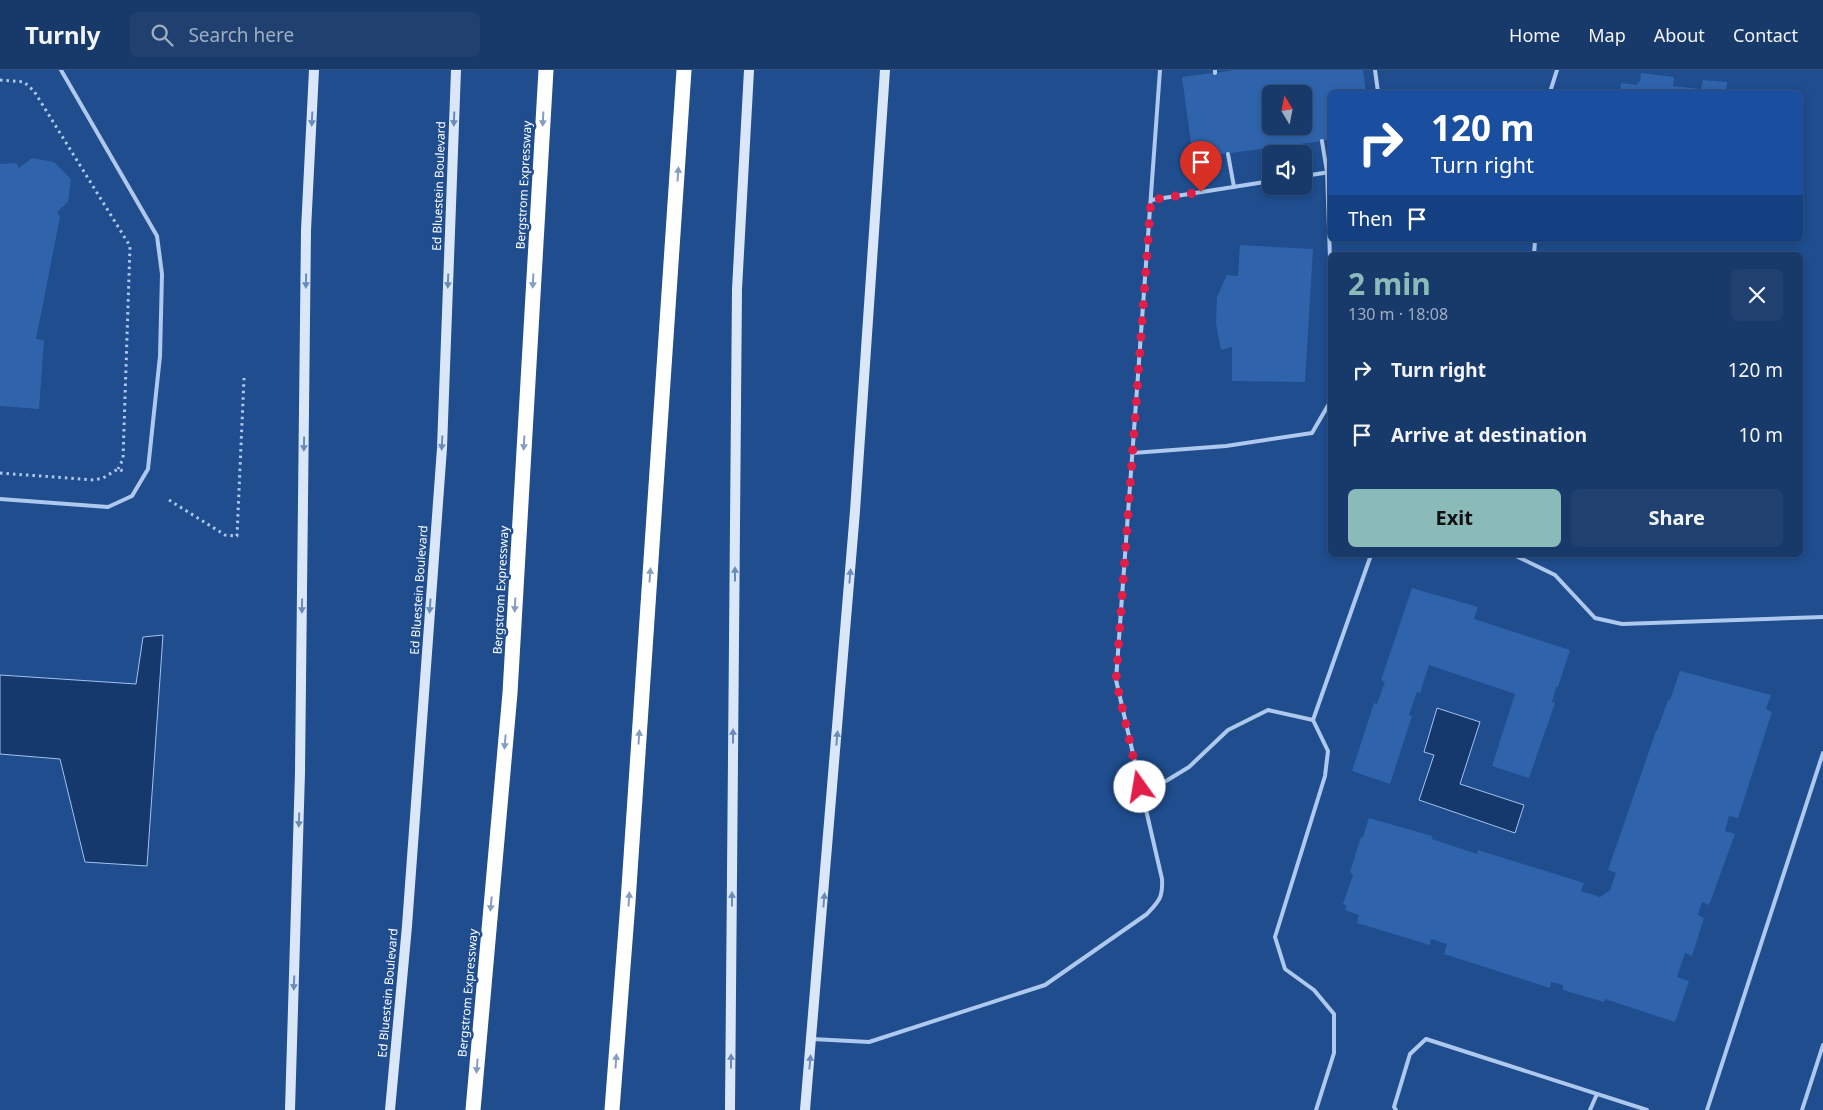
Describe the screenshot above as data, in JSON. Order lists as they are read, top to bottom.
{
  "streets": {
    "highway": ["Bergstrom Expressway"],
    "main road": ["Ed Bluestein Boulevard"]
  },
  "one_way": ["Ed Bluestein Boulevard"],
  "north": "top",
  "page": {
    "header": "Turnly",
    "search": "Search here",
    "nav": [
      "Home",
      "Map",
      "About",
      "Contact"
    ],
    "turn": ["120 m", "Turn right"],
    "then": "Then",
    "heading": ["2 min", "130 m · 18:08"],
    "list": [
      {
        "name": "Turn right",
        "value": "120 m"
      },
      {
        "name": "Arrive at destination",
        "value": "10 m"
      }
    ],
    "buttons": ["Exit", "Share"]
  }
}
